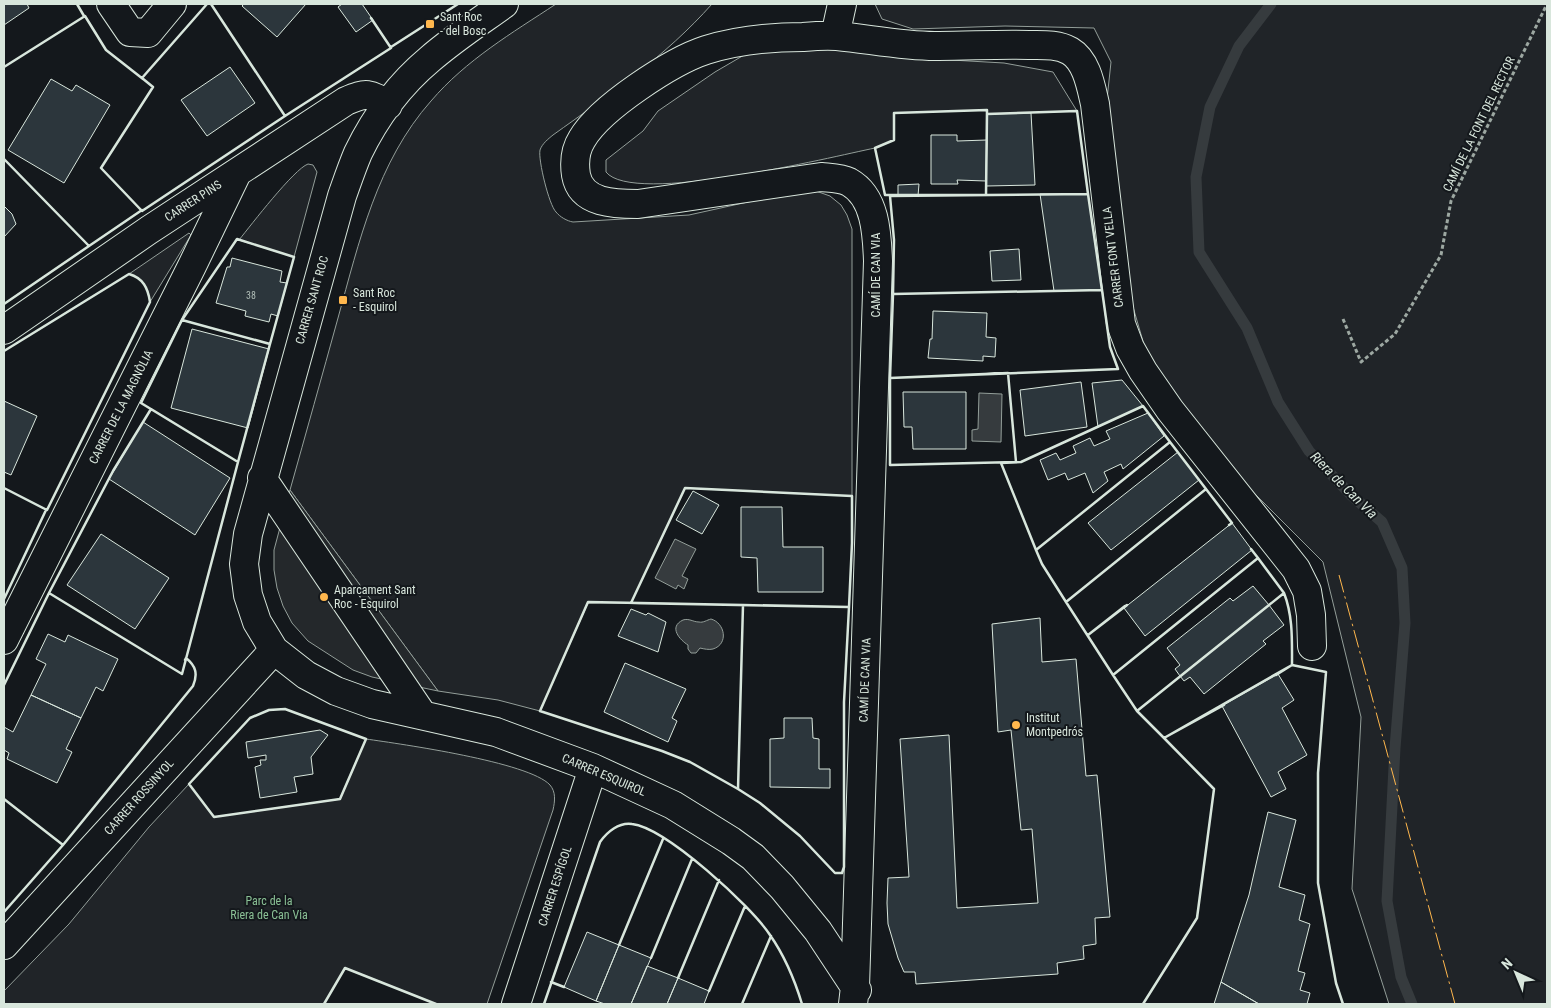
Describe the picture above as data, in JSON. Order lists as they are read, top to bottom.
{
  "streets": {
    "street": [
      "CARRER PINS",
      "CARRER FONT VELLA",
      "CAMÍ DE CAN VIA",
      "CARRER SANT ROC",
      "CARRER DE LA MAGNÒLIA",
      "CARRER ESQUIROL",
      "CARRER ROSSINYOL",
      "CARRER ESPÍGOL"
    ],
    "path": ["CAMÍ DE LA FONT DEL RECTOR"]
  },
  "crossings": [
    ["CARRER PINS", "CARRER SANT ROC"],
    ["CARRER PINS", "CARRER DE LA MAGNÒLIA"],
    ["CARRER FONT VELLA", "CAMÍ DE CAN VIA"],
    ["CAMÍ DE CAN VIA", "CARRER ESQUIROL"],
    ["CARRER SANT ROC", "CARRER ESQUIROL"],
    ["CARRER SANT ROC", "CARRER ROSSINYOL"],
    ["CARRER ESQUIROL", "CARRER ROSSINYOL"],
    ["CARRER ESQUIROL", "CARRER ESPÍGOL"]
  ],
  "water": ["Riera de Can Via"],
  "parks": ["Parc de la Riera de Can Via"],
  "places": {
    "transit": ["Sant Roc - del Bosc", "Sant Roc - Esquirol"],
    "other": ["Aparcament Sant Roc - Esquirol", "Institut Montpedrós"]
  },
  "house_numbers": ["38"],
  "north": "top left"
}
